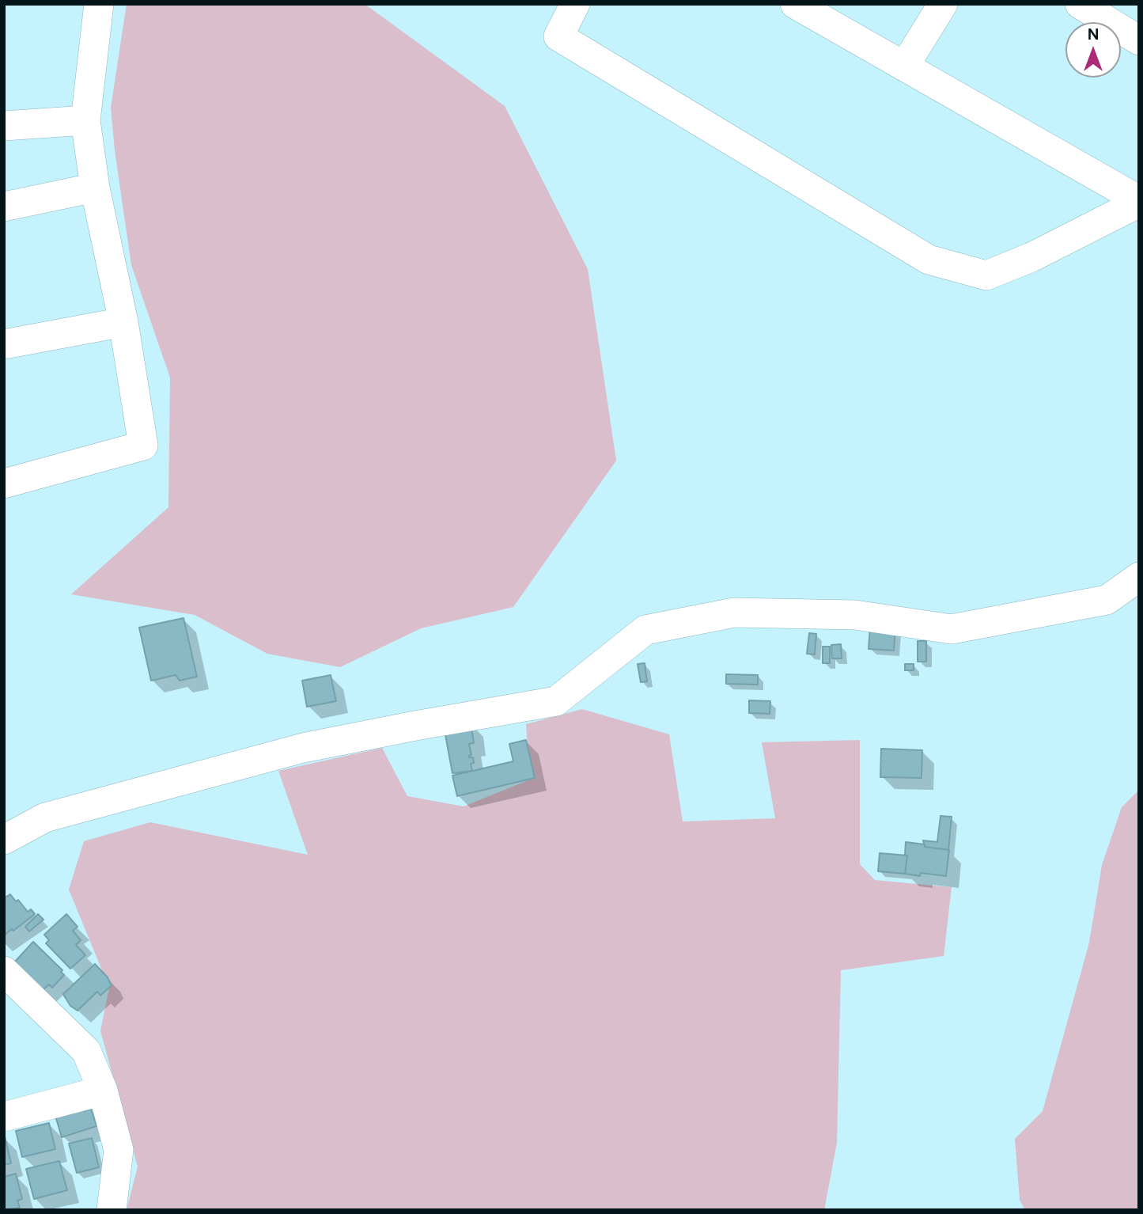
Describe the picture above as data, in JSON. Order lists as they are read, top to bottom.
{
  "north": "top"
}
